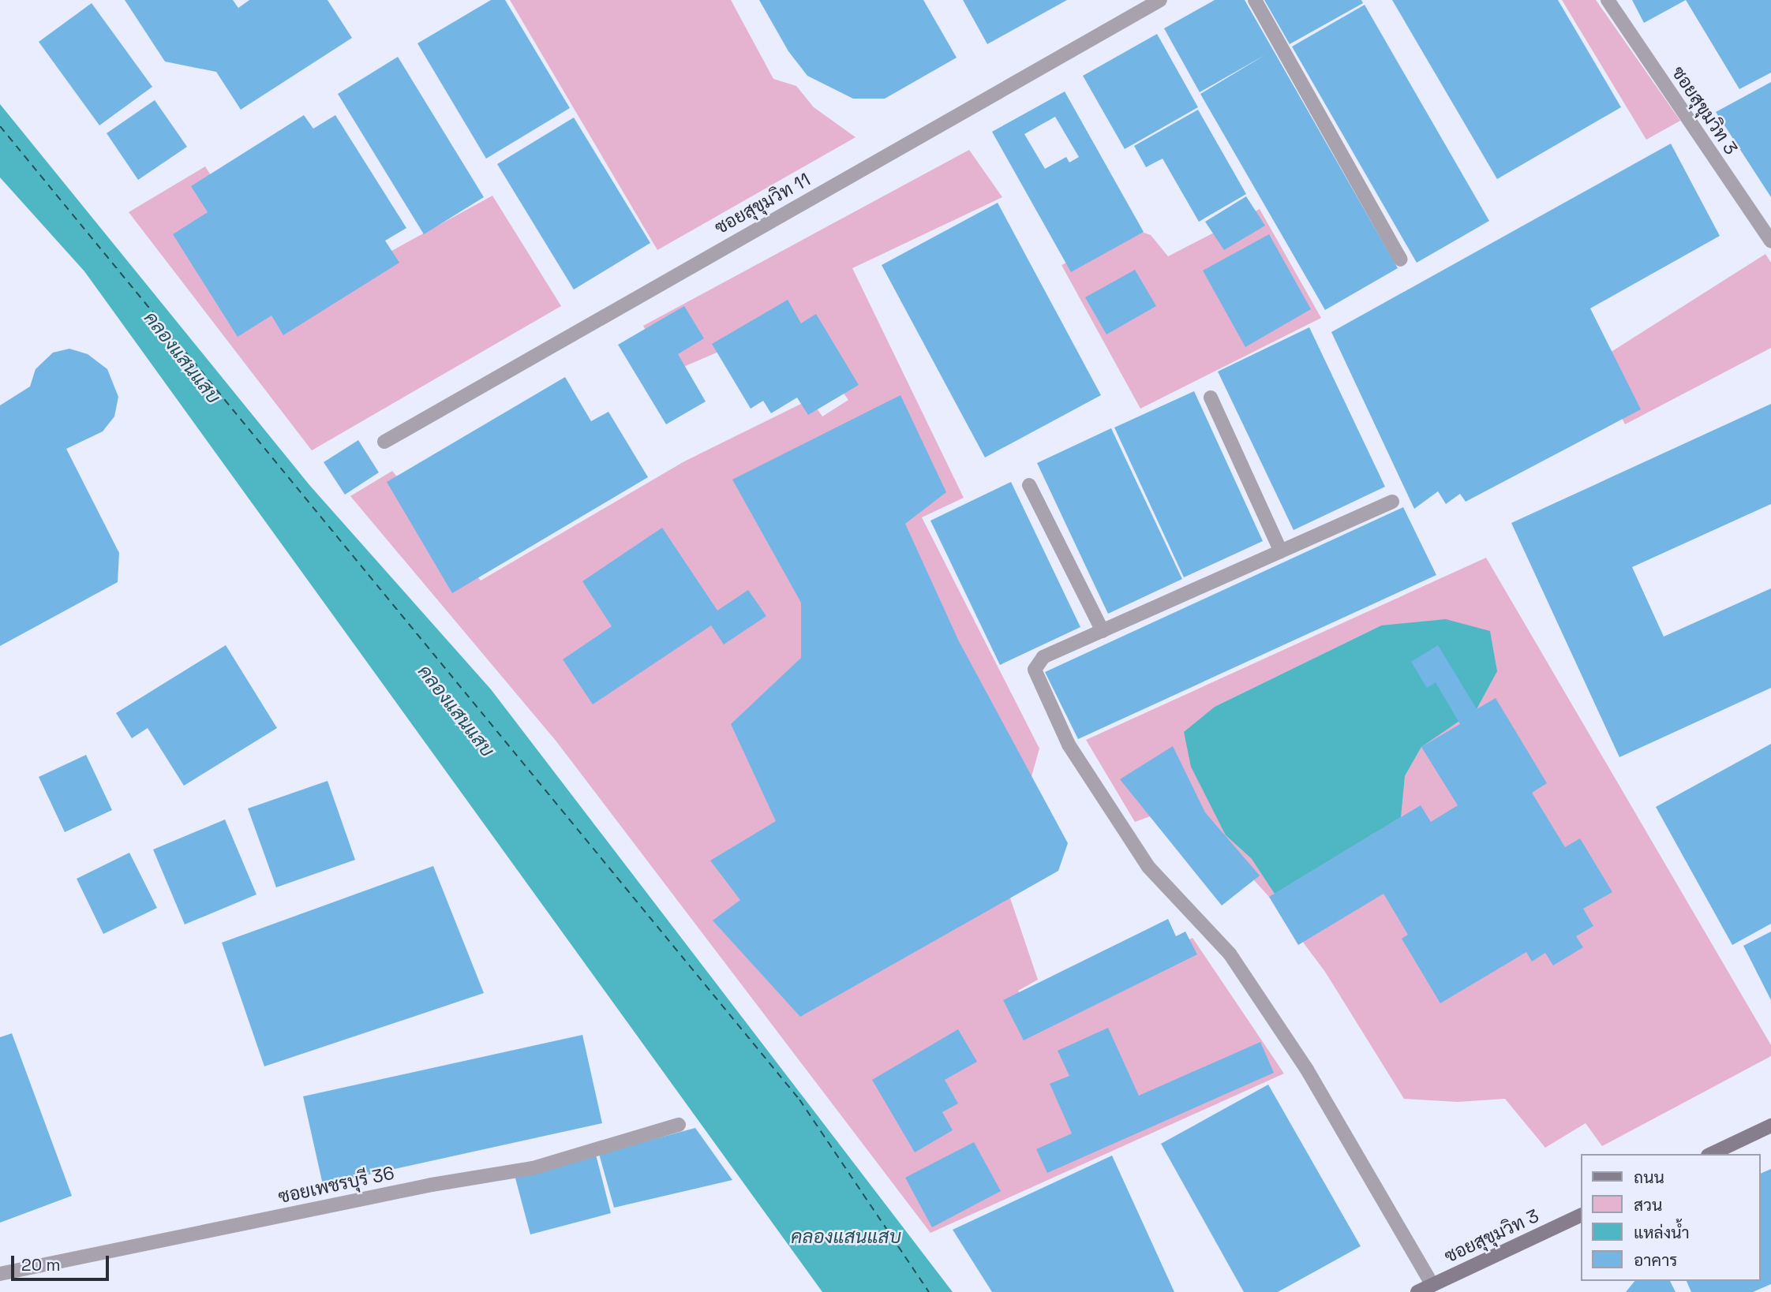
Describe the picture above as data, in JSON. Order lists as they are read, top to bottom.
{
  "streets": {
    "street": ["ซอยสุขุมวิท 3", "ซอยสุขุมวิท 11", "ซอยเพชรบุรี 36"]
  },
  "water": ["คลองแสนแสบ"],
  "legend": [
    "ถนน",
    "สวน",
    "แหล่งน้ำ",
    "อาคาร"
  ],
  "scale_bar": "20 m"
}
